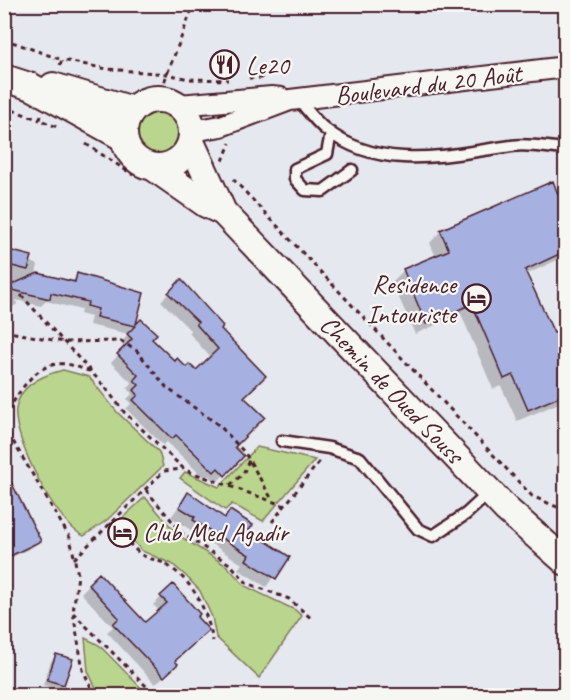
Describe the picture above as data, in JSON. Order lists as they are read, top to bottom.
{
  "streets": {
    "street": ["Boulevard du 20 Août", "Chemin de Oued Souss"]
  },
  "crossings": [
    ["Boulevard du 20 Août", "Chemin de Oued Souss"]
  ],
  "places": {
    "restaurant": ["Le20"],
    "hotel": ["Residence Intouriste", "Club Med Agadir"]
  }
}
